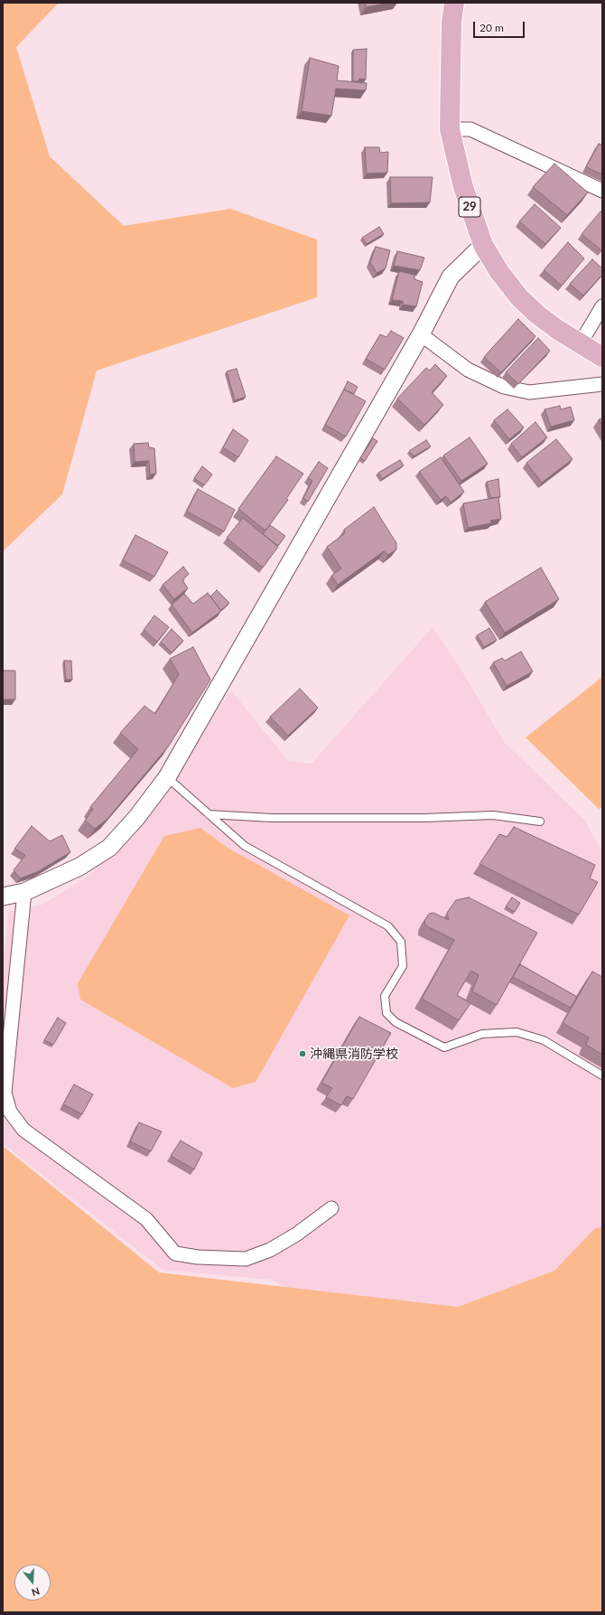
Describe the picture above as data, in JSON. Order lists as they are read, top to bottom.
{
  "streets": {
    "main road": ["29"]
  },
  "places": ["沖縄県消防学校"],
  "scale_bar": "20 m",
  "north": "bottom"
}
